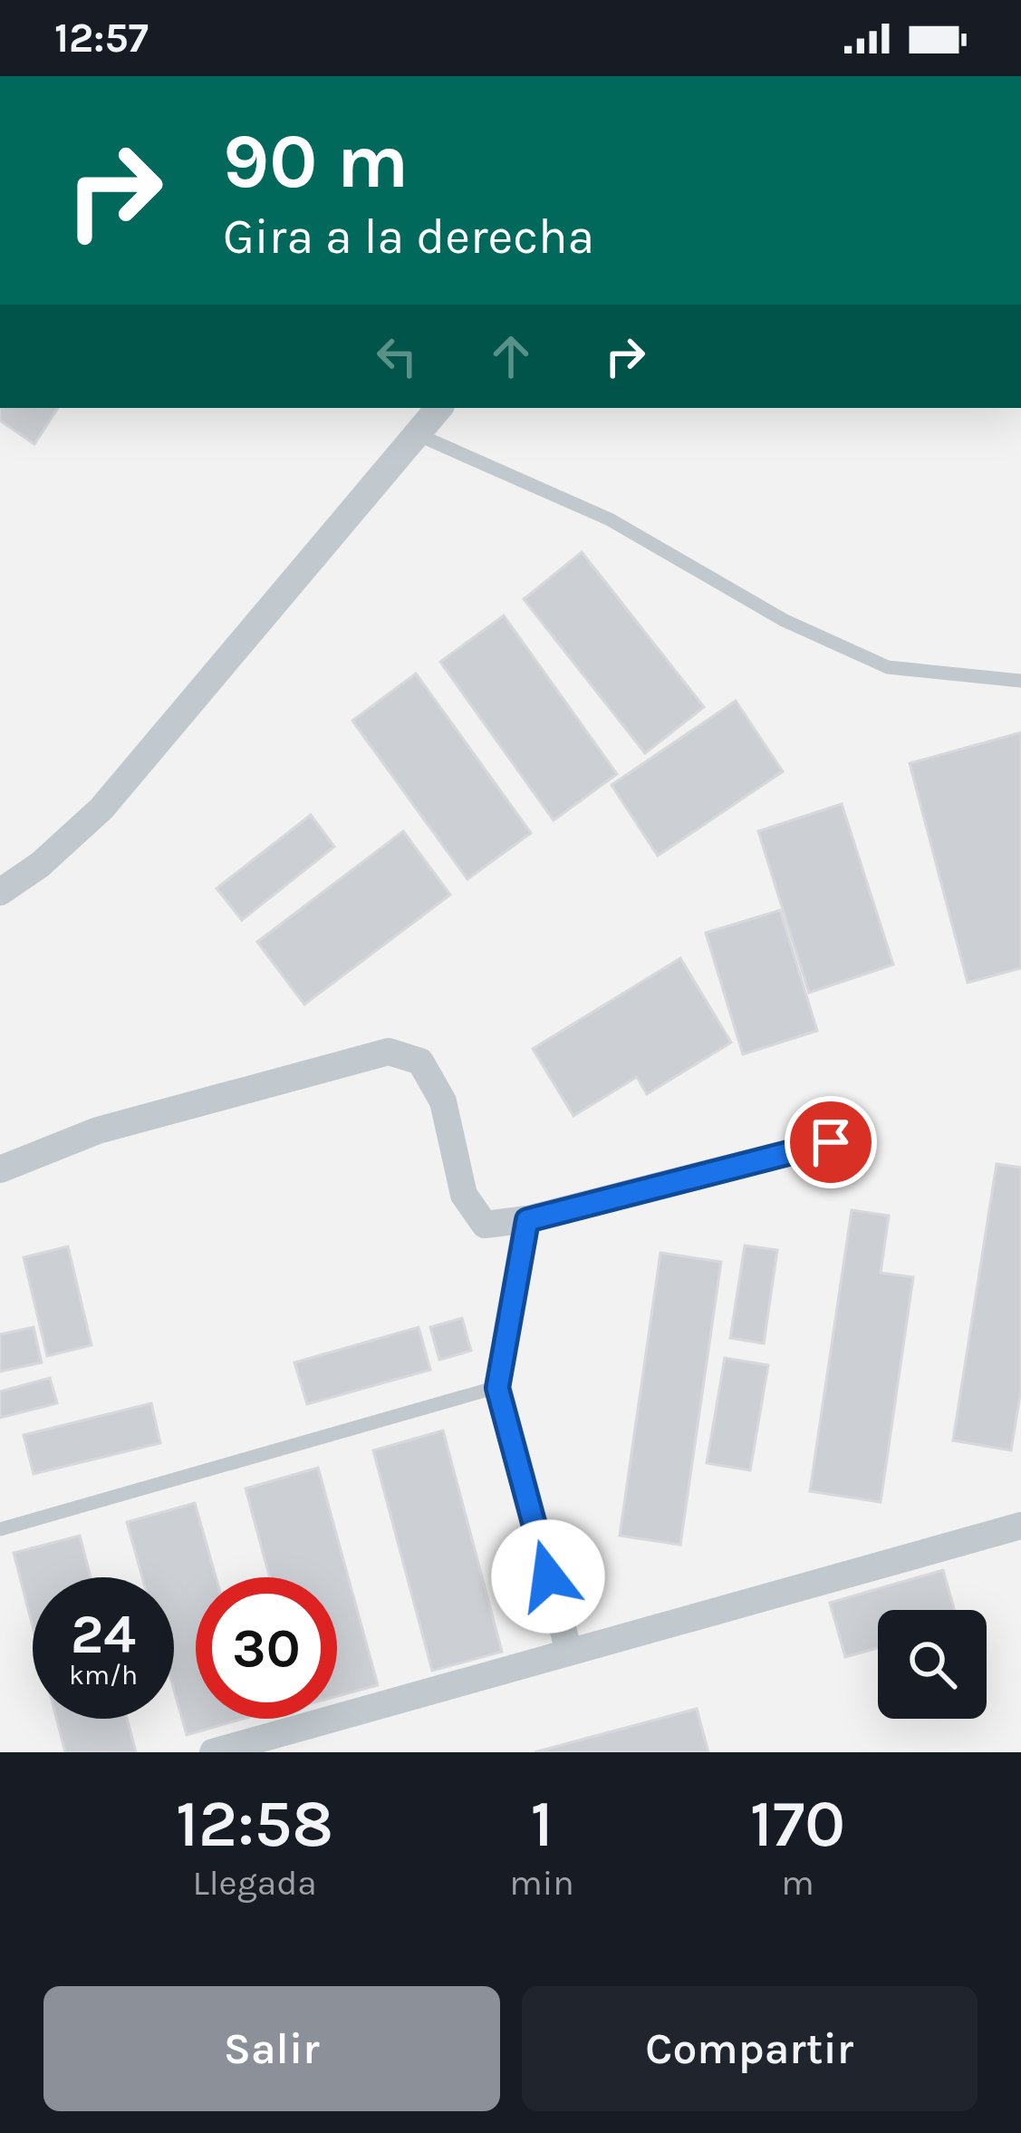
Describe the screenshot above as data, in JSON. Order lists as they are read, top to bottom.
{
  "page": {
    "status": "12:57",
    "turn": ["90 m", "Gira a la derecha"],
    "speed": "24 km/h",
    "limit": "30",
    "eta": [
      "12:58",
      "Llegada",
      "1",
      "min",
      "170",
      "m"
    ],
    "buttons": ["Salir", "Compartir"]
  }
}
